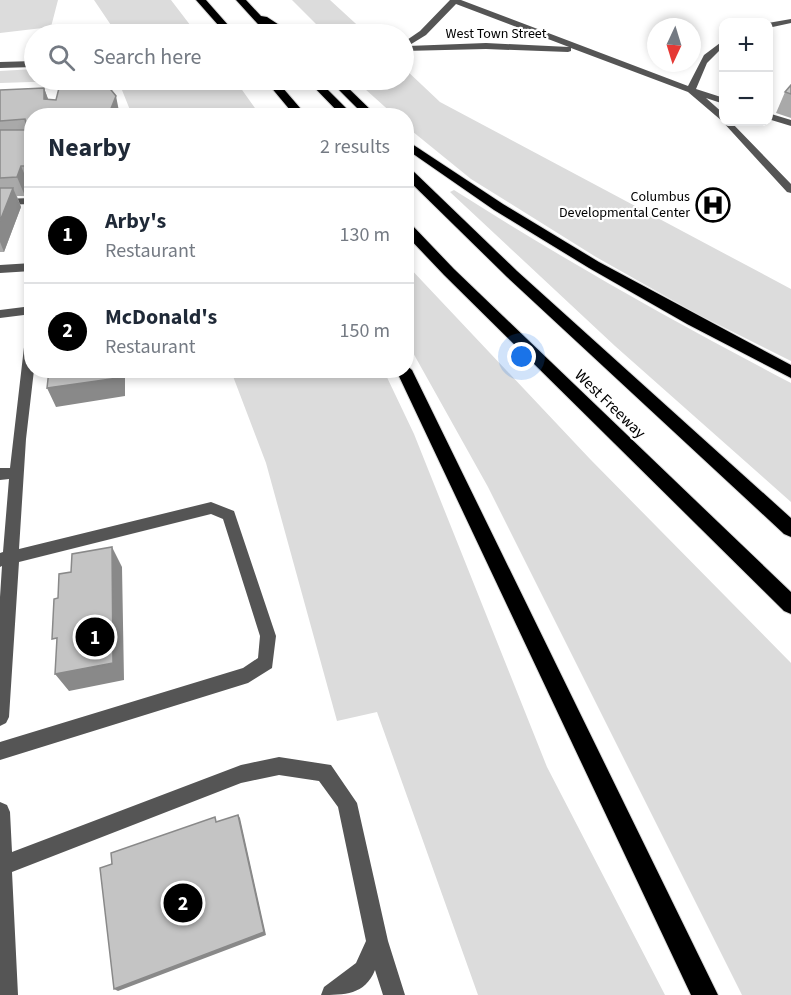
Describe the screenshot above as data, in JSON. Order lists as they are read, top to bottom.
{
  "streets": {
    "highway": ["West Freeway"],
    "street": ["West Town Street"]
  },
  "places": {
    "hospital": ["Columbus Developmental Center"]
  },
  "north": "bottom",
  "page": {
    "map_buttons": ["+", "−"],
    "search": "Search here",
    "heading": ["Nearby", "2 results"],
    "list": [
      {
        "mark": "1",
        "name": "Arby's",
        "note": "Restaurant",
        "value": "130 m"
      },
      {
        "mark": "2",
        "name": "McDonald's",
        "note": "Restaurant",
        "value": "150 m"
      }
    ],
    "pins": ["1", "2"]
  }
}
